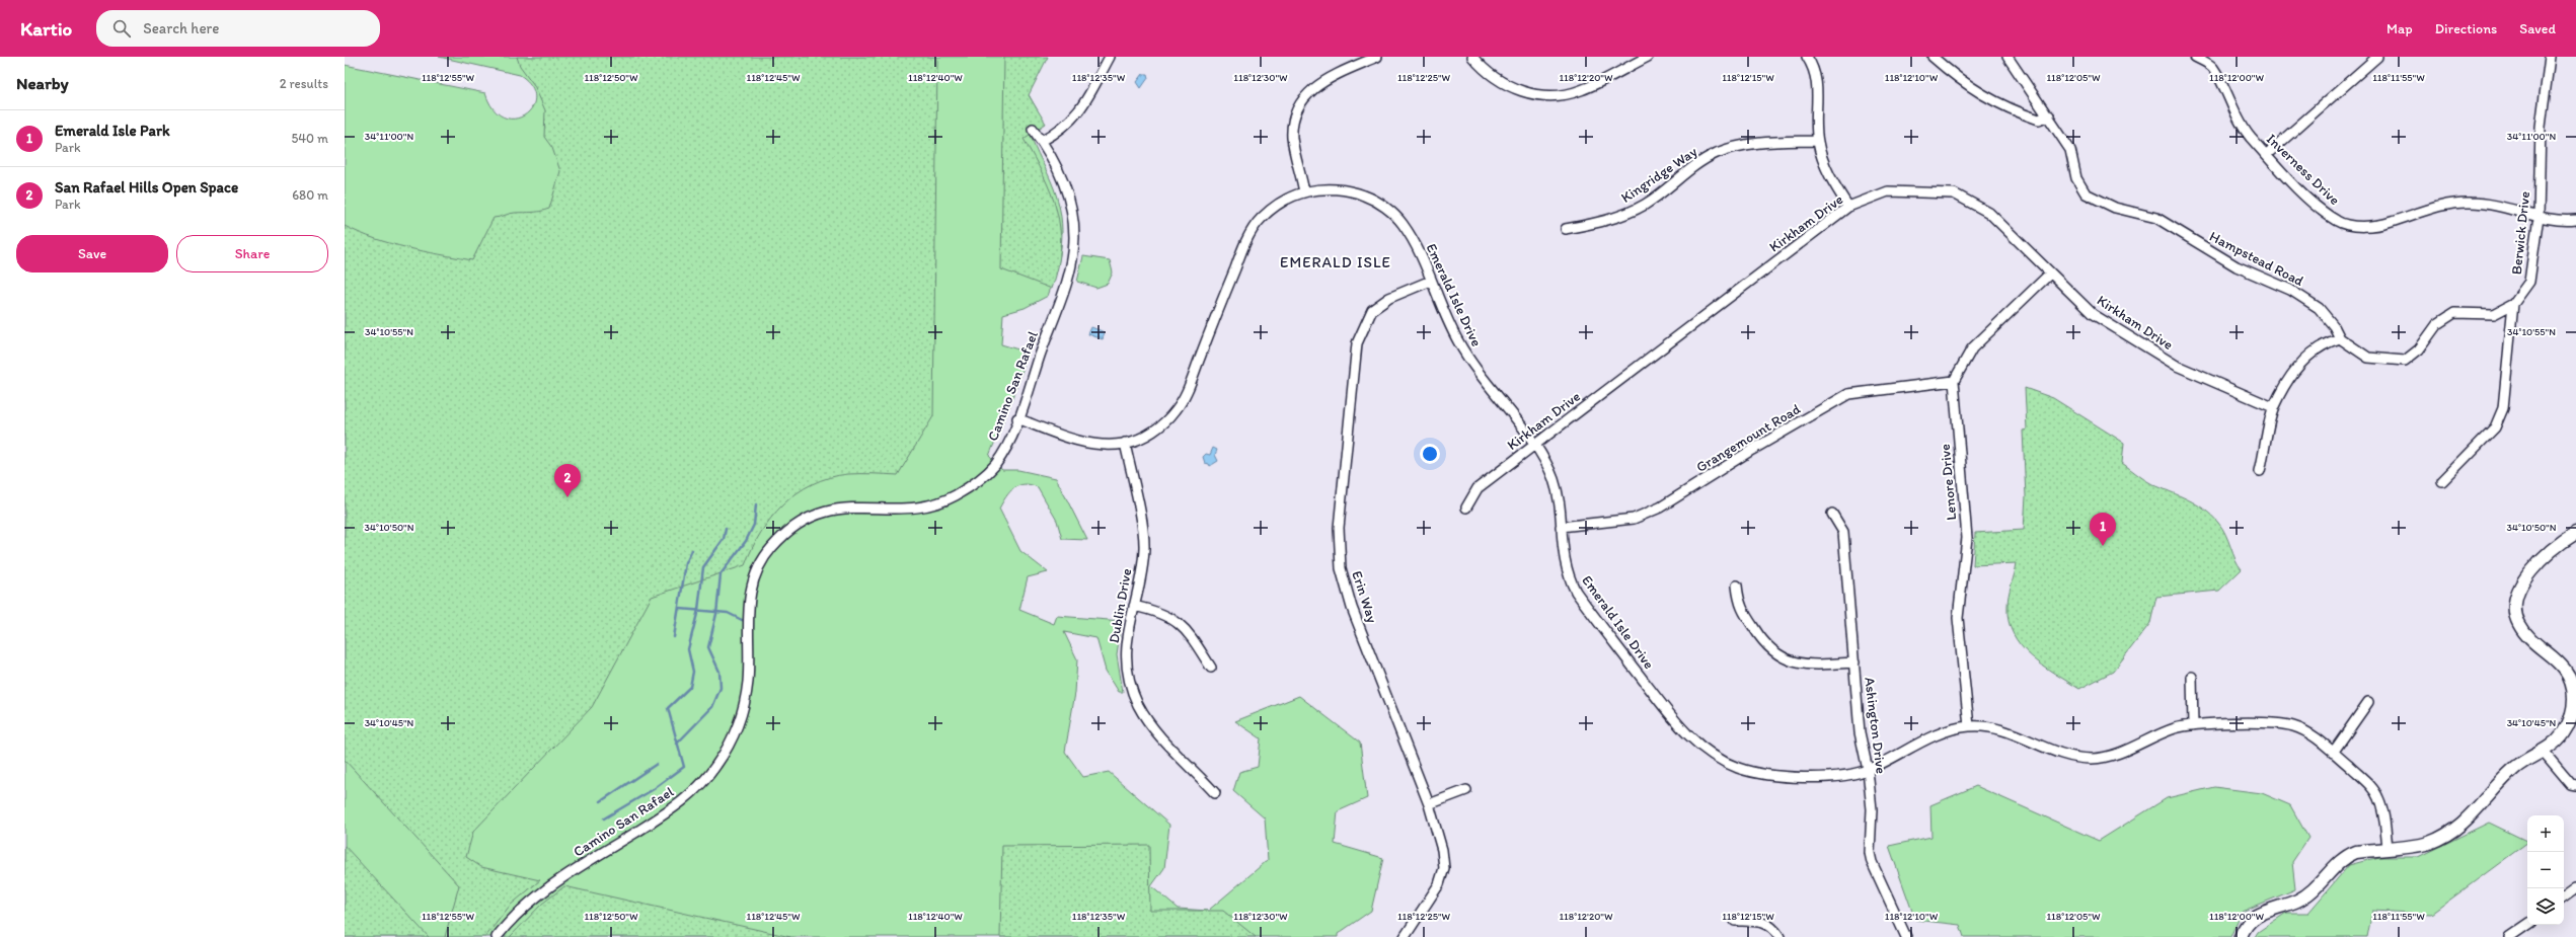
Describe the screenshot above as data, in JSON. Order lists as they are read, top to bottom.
{
  "streets": {
    "street": [
      "Inverness Drive",
      "Kingridge Way",
      "Kirkham Drive",
      "Berwick Drive",
      "Hampstead Road",
      "Emerald Isle Drive",
      "Camino San Rafael",
      "Grangemount Road",
      "Lenore Drive",
      "Erin Way",
      "Dublin Drive",
      "Ashington Drive"
    ]
  },
  "crossings": [
    ["Inverness Drive", "Berwick Drive"],
    ["Kirkham Drive", "Emerald Isle Drive"],
    ["Berwick Drive", "Hampstead Road"],
    ["Emerald Isle Drive", "Camino San Rafael"],
    ["Emerald Isle Drive", "Grangemount Road"],
    ["Emerald Isle Drive", "Lenore Drive"],
    ["Emerald Isle Drive", "Erin Way"],
    ["Emerald Isle Drive", "Dublin Drive"],
    ["Emerald Isle Drive", "Ashington Drive"],
    ["Grangemount Road", "Lenore Drive"]
  ],
  "districts": ["EMERALD ISLE"],
  "page": {
    "header": "Kartio",
    "search": "Search here",
    "nav": ["Map", "Directions", "Saved"],
    "heading": ["Nearby", "2 results"],
    "list": [
      {
        "mark": "1",
        "name": "Emerald Isle Park",
        "note": "Park",
        "value": "540 m"
      },
      {
        "mark": "2",
        "name": "San Rafael Hills Open Space",
        "note": "Park",
        "value": "680 m"
      }
    ],
    "buttons": ["Save", "Share"],
    "pins": ["2", "1"],
    "map_buttons": ["+", "−"]
  },
  "coordinates": [
    "118°12'55\"W",
    "118°12'50\"W",
    "118°12'45\"W",
    "118°12'40\"W",
    "118°12'35\"W",
    "118°12'30\"W",
    "118°12'25\"W",
    "118°12'20\"W",
    "118°12'15\"W",
    "118°12'10\"W",
    "118°12'05\"W",
    "118°12'00\"W",
    "118°11'55\"W",
    "34°11'00\"N",
    "34°10'55\"N",
    "34°10'50\"N",
    "34°10'45\"N"
  ]
}
